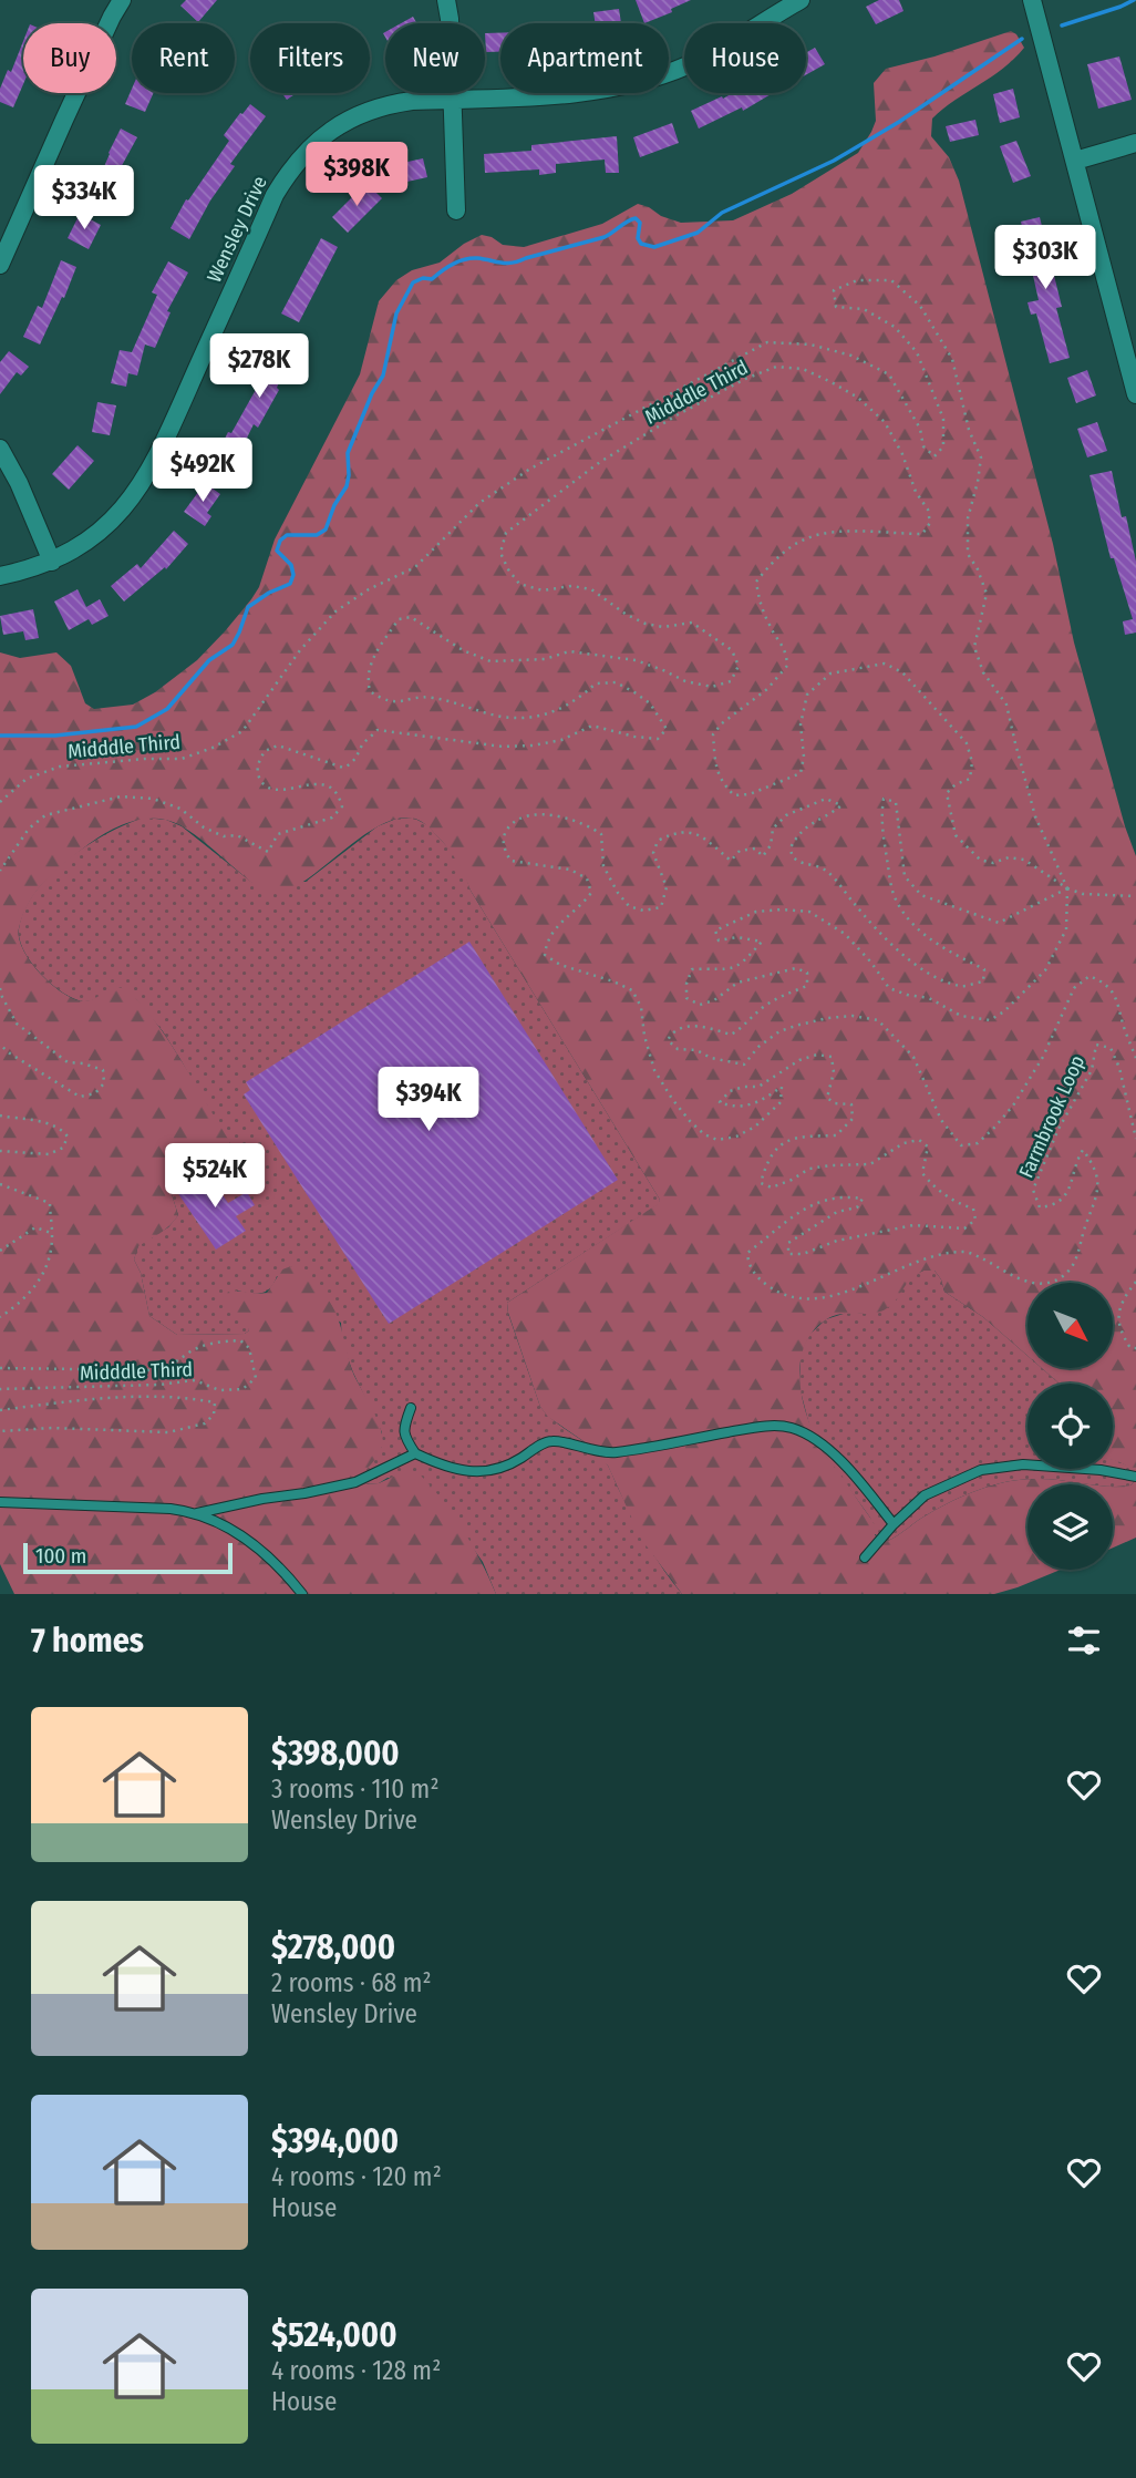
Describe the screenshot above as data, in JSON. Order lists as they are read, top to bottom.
{
  "streets": {
    "street": ["Wensley Drive"],
    "path": ["Midddle Third", "Farmbrook Loop"]
  },
  "crossings": [
    ["Midddle Third", "Farmbrook Loop"]
  ],
  "scale_bar": "100 m",
  "north": "bottom right",
  "page": {
    "chip": [
      "Buy",
      "Rent",
      "Filters",
      "New",
      "Apartment",
      "House"
    ],
    "price": [
      "$398K",
      "$334K",
      "$303K",
      "$278K",
      "$492K",
      "$394K",
      "$524K"
    ],
    "scale": "100 m",
    "heading": "7 homes",
    "list": [
      {
        "name": "$398,000",
        "note": "3 rooms · 110 m² · Wensley Drive"
      },
      {
        "name": "$278,000",
        "note": "2 rooms · 68 m² · Wensley Drive"
      },
      {
        "name": "$394,000",
        "note": "4 rooms · 120 m² · House"
      },
      {
        "name": "$524,000",
        "note": "4 rooms · 128 m² · House"
      }
    ]
  }
}
